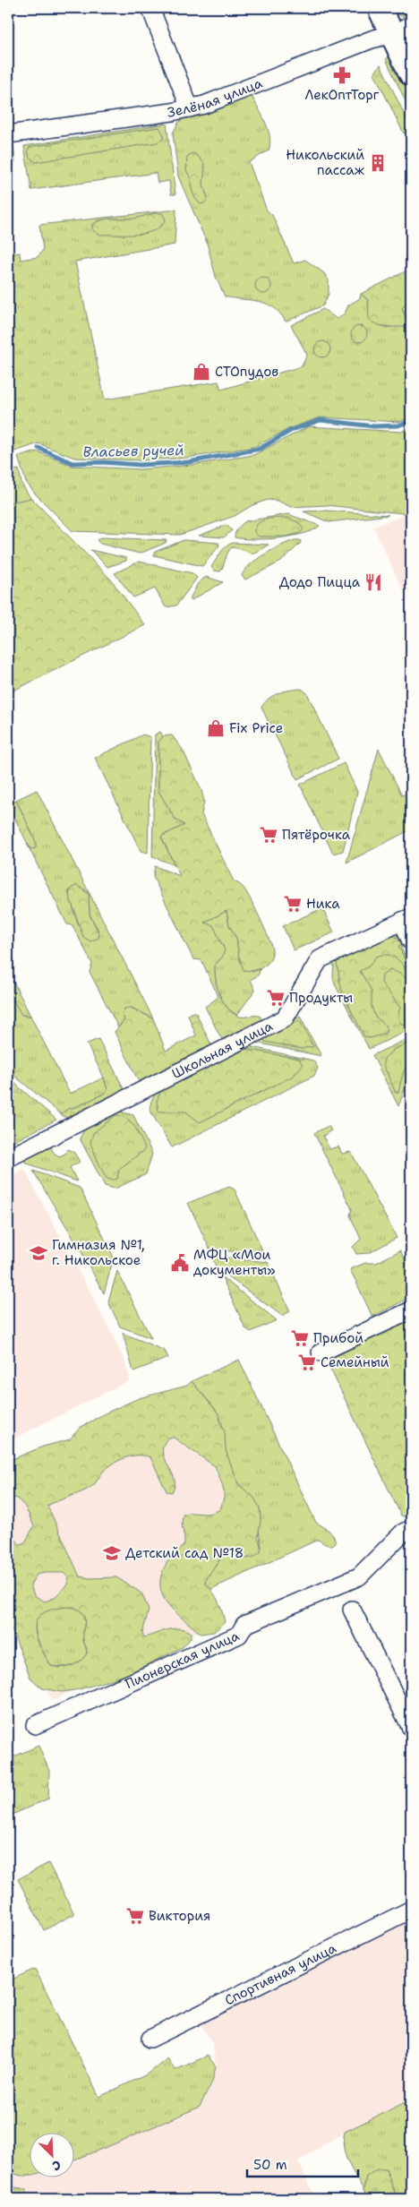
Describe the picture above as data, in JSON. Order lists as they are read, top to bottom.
{
  "streets": {
    "street": [
      "Зелёная улица",
      "Школьная улица",
      "Пионерская улица",
      "Спортивная улица"
    ]
  },
  "water": ["Власьев ручей"],
  "places": {
    "pharmacy": ["ЛекОптТорг"],
    "building": ["Никольский пассаж"],
    "shop": ["СТОпудов", "Fix Price"],
    "restaurant": ["Додо Пицца"],
    "supermarket": [
      "Пятёрочка",
      "Ника",
      "Продукты",
      "Прибой",
      "Семейный",
      "Виктория"
    ],
    "school or university": ["Гимназия №1, г. Никольское", "Детский сад №18"],
    "public building": ["МФЦ «Мои документы»"]
  },
  "scale_bar": "50 m",
  "north": "bottom right"
}
